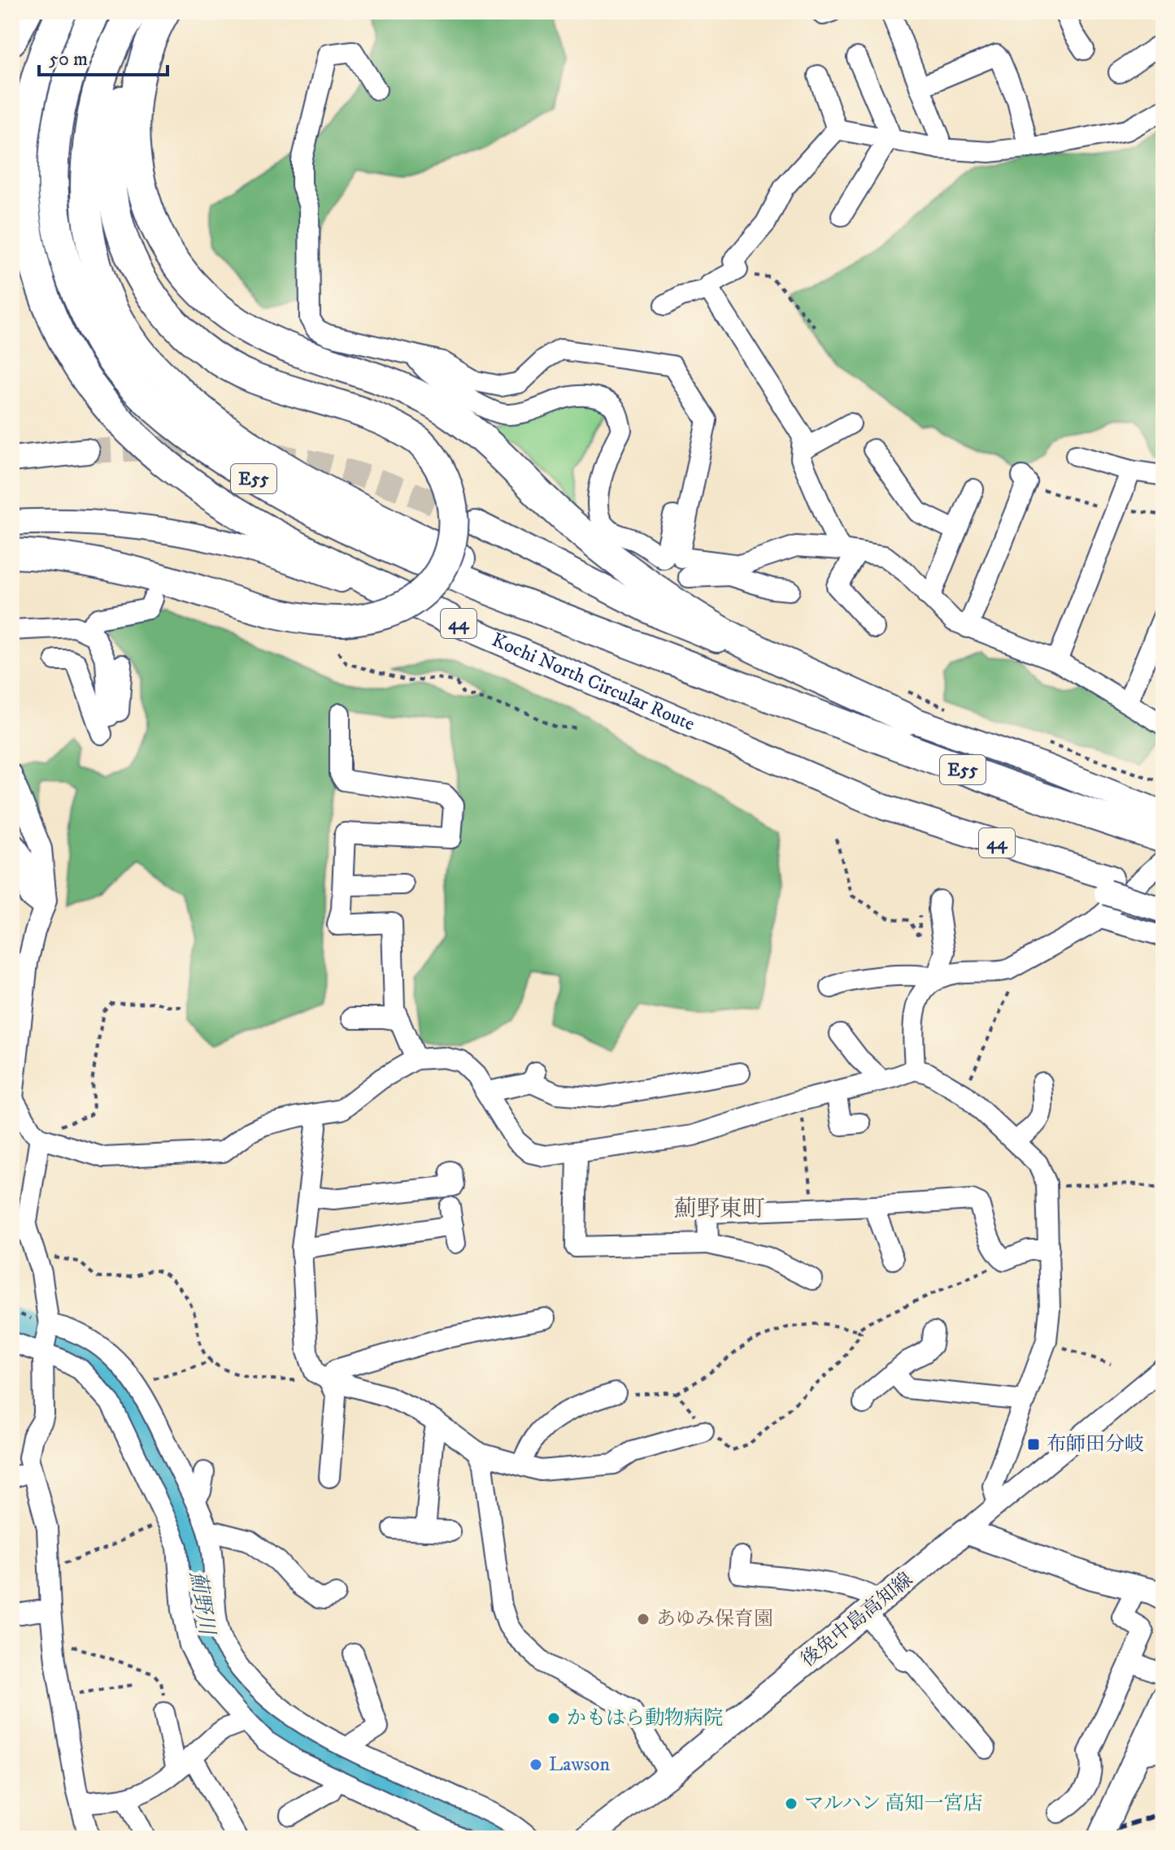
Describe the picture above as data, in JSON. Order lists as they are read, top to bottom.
{
  "streets": {
    "highway": ["E55"],
    "main road": ["44", "Kochi North Circular Route", "後免中島高知線"]
  },
  "districts": ["薊野東町"],
  "water": ["薊野川"],
  "places": {
    "transit": ["布師田分岐"],
    "other": [
      "あゆみ保育園",
      "かもはら動物病院",
      "Lawson",
      "マルハン 高知一宮店"
    ]
  },
  "scale_bar": "50 m"
}
